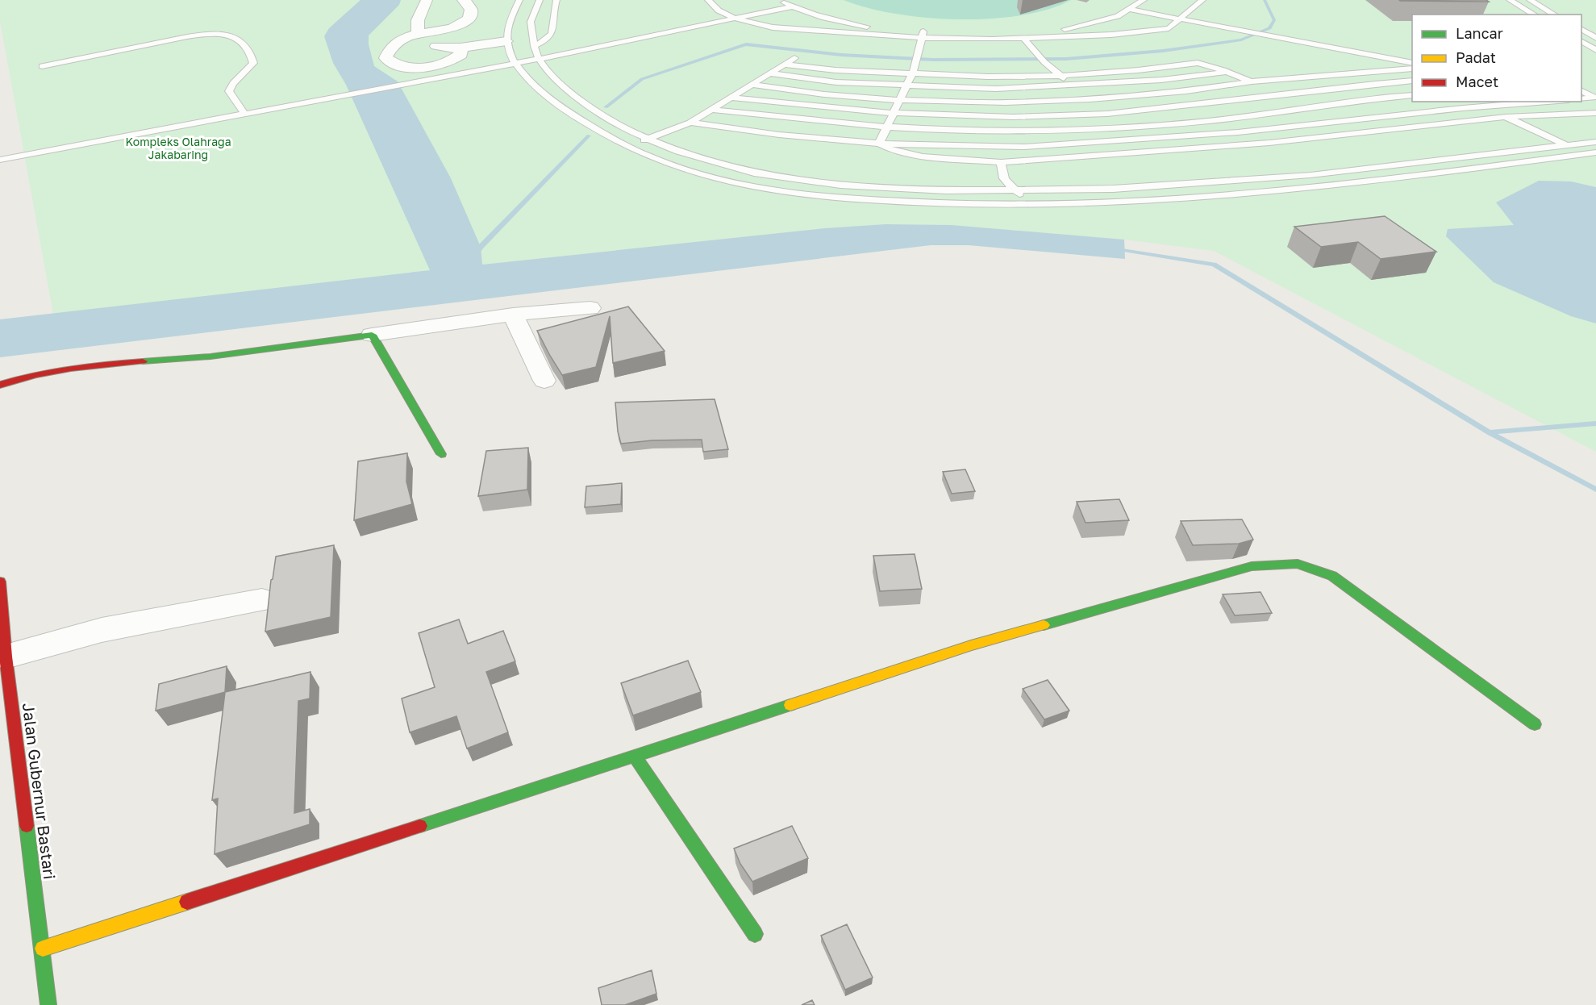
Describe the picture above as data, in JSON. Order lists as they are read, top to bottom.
{
  "streets": {
    "main road": ["Jalan Gubernur Bastari"]
  },
  "parks": ["Kompleks Olahraga Jakabaring"],
  "legend": ["Lancar", "Padat", "Macet"]
}
